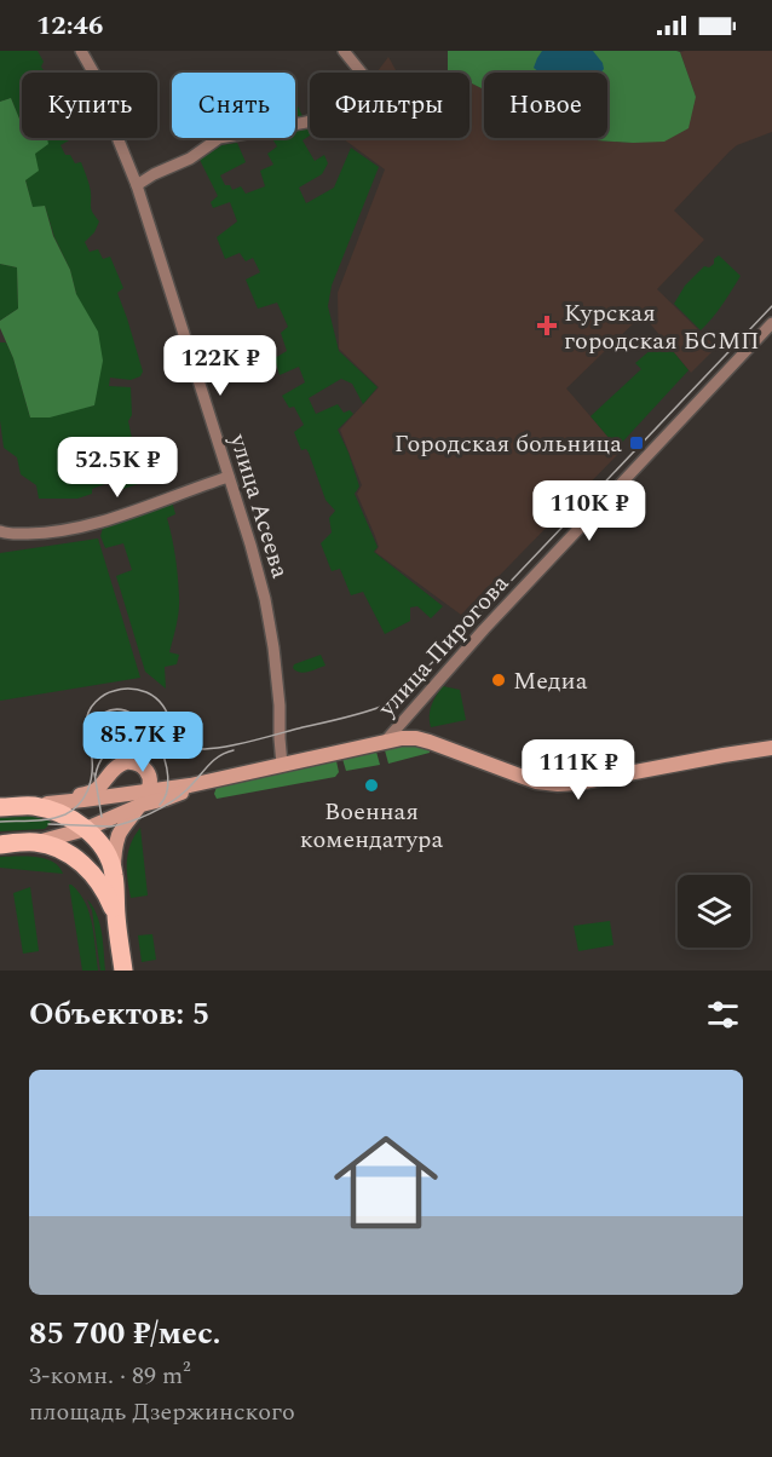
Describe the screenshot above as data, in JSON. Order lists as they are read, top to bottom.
{
  "streets": {
    "street": ["улица Асеева", "улица Пирогова"]
  },
  "places": {
    "health": ["Курская городская БСМП"],
    "transit": ["Городская больница"],
    "other": ["Медиа", "Военная комендатура"]
  },
  "page": {
    "status": "12:46",
    "chip": [
      "Купить",
      "Снять",
      "Фильтры",
      "Новое"
    ],
    "price": [
      "122K ₽",
      "52.5K ₽",
      "110K ₽",
      "85.7K ₽",
      "111K ₽"
    ],
    "heading": "Объектов: 5",
    "list": [
      {
        "name": "85 700 ₽/мес.",
        "note": "3-комн. · 89 m² · площадь Дзержинского"
      }
    ]
  }
}
